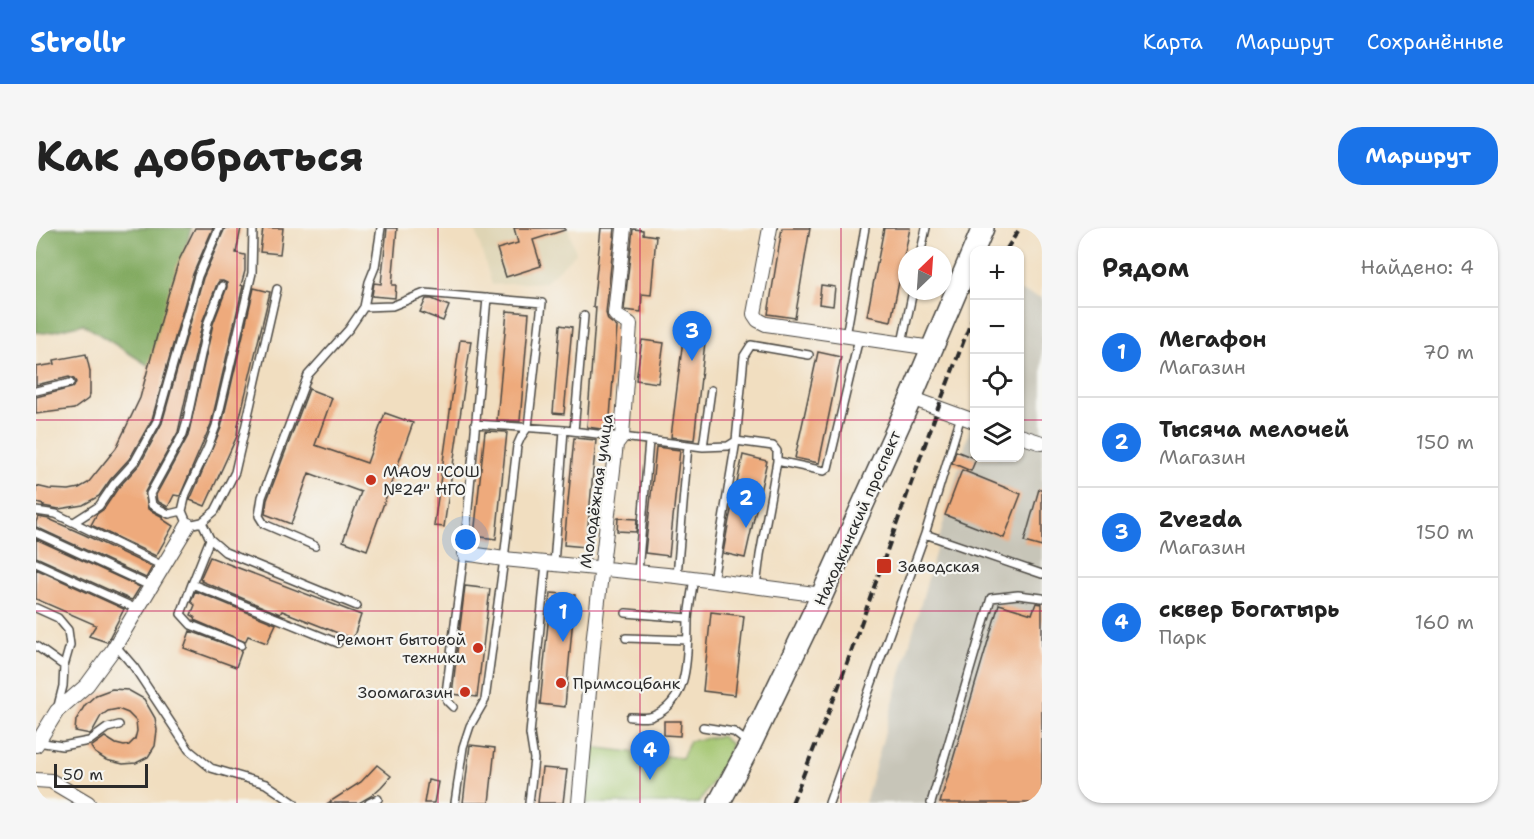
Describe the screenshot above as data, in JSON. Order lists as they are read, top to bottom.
{
  "streets": {
    "main road": ["Находкинский проспект"],
    "street": ["Молодёжная улица"]
  },
  "places": {
    "other": [
      "МАОУ \"СОШ №24\" НГО",
      "Ремонт бытовой техники",
      "Примсоцбанк",
      "Зоомагазин"
    ],
    "transit": ["Заводская"]
  },
  "scale_bar": "50 m",
  "north": "top right",
  "page": {
    "header": "Strollr",
    "nav": ["Карта", "Маршрут", "Сохранённые"],
    "buttons": "Маршрут",
    "title": "Как добраться",
    "heading": ["Рядом", "Найдено: 4"],
    "map_buttons": ["+", "−"],
    "list": [
      {
        "mark": "1",
        "name": "Мегафон",
        "note": "Магазин",
        "value": "70 m"
      },
      {
        "mark": "2",
        "name": "Тысяча мелочей",
        "note": "Магазин",
        "value": "150 m"
      },
      {
        "mark": "3",
        "name": "Zvezda",
        "note": "Магазин",
        "value": "150 m"
      },
      {
        "mark": "4",
        "name": "сквер Богатырь",
        "note": "Парк",
        "value": "160 m"
      }
    ],
    "pins": [
      "3",
      "2",
      "1",
      "4"
    ],
    "scale": "50 m"
  }
}
